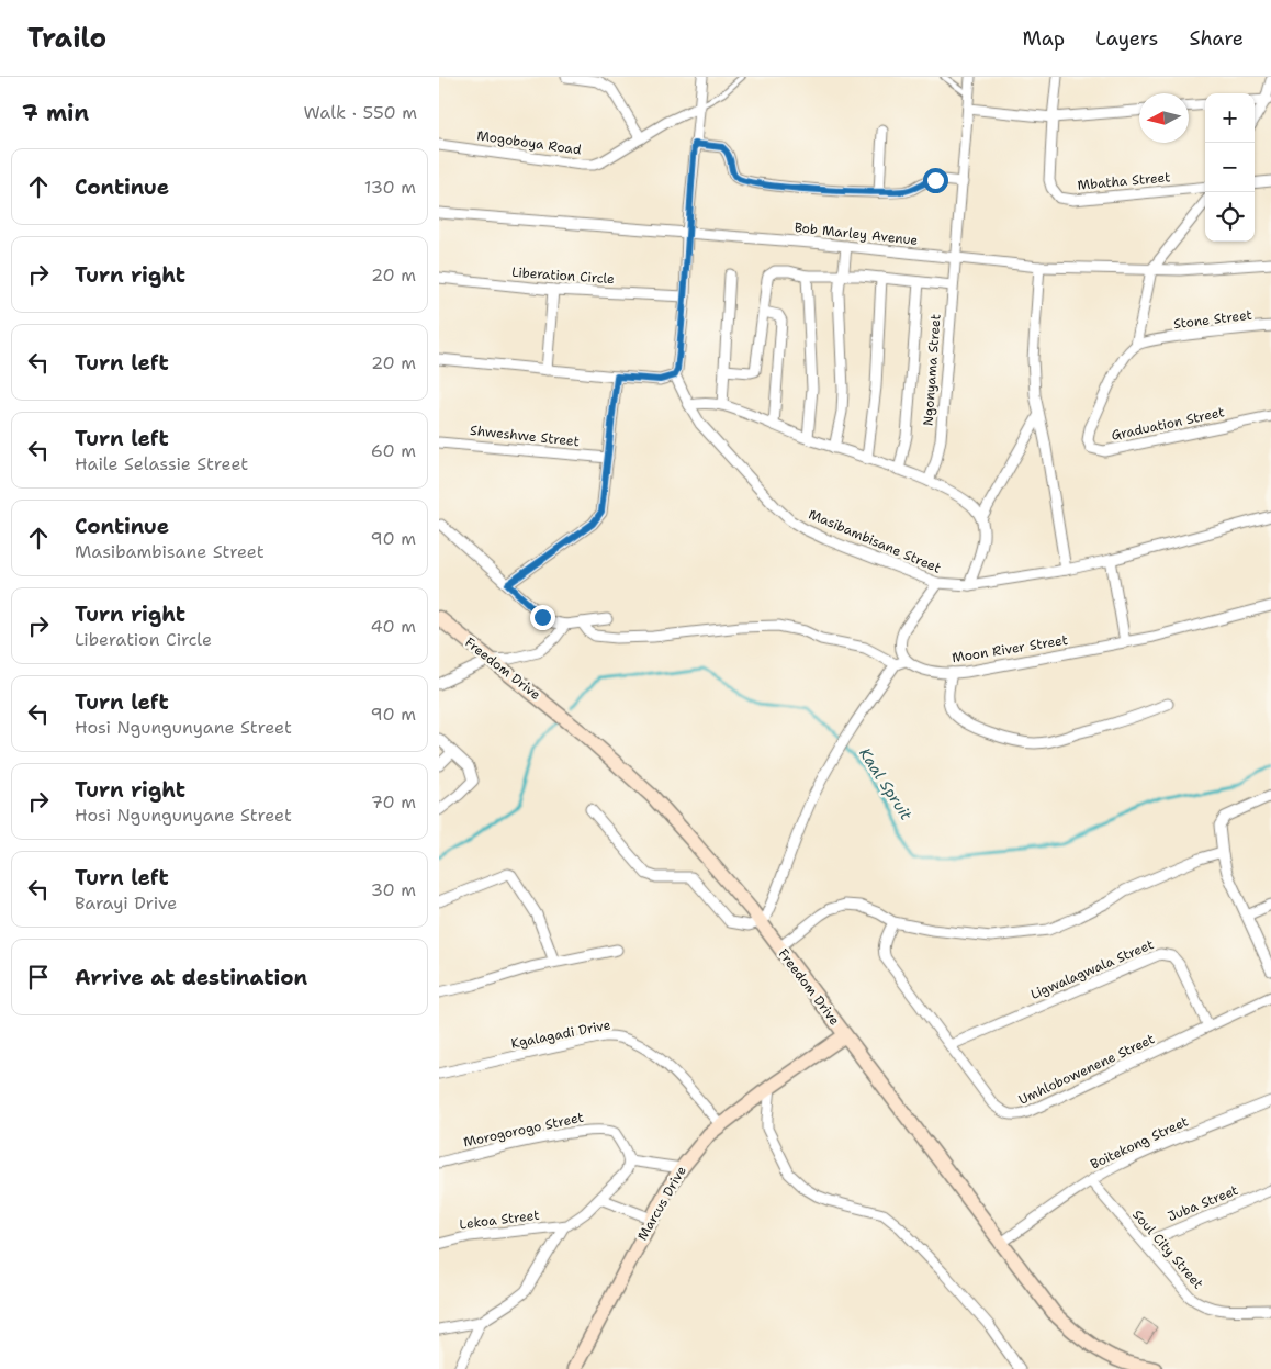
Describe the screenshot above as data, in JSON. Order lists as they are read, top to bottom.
{
  "streets": {
    "street": [
      "Mogoboya Road",
      "Mbatha Street",
      "Bob Marley Avenue",
      "Liberation Circle",
      "Stone Street",
      "Ngonyama Street",
      "Graduation Street",
      "Shweshwe Street",
      "Masibambisane Street",
      "Moon River Street",
      "Freedom Drive",
      "Ligwalagwala Street",
      "Kgalagadi Drive",
      "Umhlobowenene Street",
      "Morogorogo Street",
      "Boitekong Street",
      "Marcus Drive",
      "Juba Street",
      "Lekoa Street",
      "Soul City Street"
    ]
  },
  "crossings": [
    ["Bob Marley Avenue", "Ngonyama Street"],
    ["Stone Street", "Graduation Street"],
    ["Freedom Drive", "Boitekong Street"],
    ["Freedom Drive", "Marcus Drive"],
    ["Ligwalagwala Street", "Umhlobowenene Street"],
    ["Kgalagadi Drive", "Marcus Drive"],
    ["Boitekong Street", "Soul City Street"],
    ["Juba Street", "Soul City Street"]
  ],
  "water": ["Kaal Spruit"],
  "north": "left",
  "page": {
    "header": "Trailo",
    "nav": ["Map", "Layers", "Share"],
    "heading": ["7 min", "Walk · 550 m"],
    "map_buttons": ["+", "−"],
    "list": [
      ["Continue", "130 m"],
      ["Turn right", "20 m"],
      ["Turn left", "20 m"],
      ["Turn left", "Haile Selassie Street", "60 m"],
      ["Continue", "Masibambisane Street", "90 m"],
      ["Turn right", "Liberation Circle", "40 m"],
      ["Turn left", "Hosi Ngungunyane Street", "90 m"],
      ["Turn right", "Hosi Ngungunyane Street", "70 m"],
      ["Turn left", "Barayi Drive", "30 m"],
      "Arrive at destination"
    ]
  }
}
